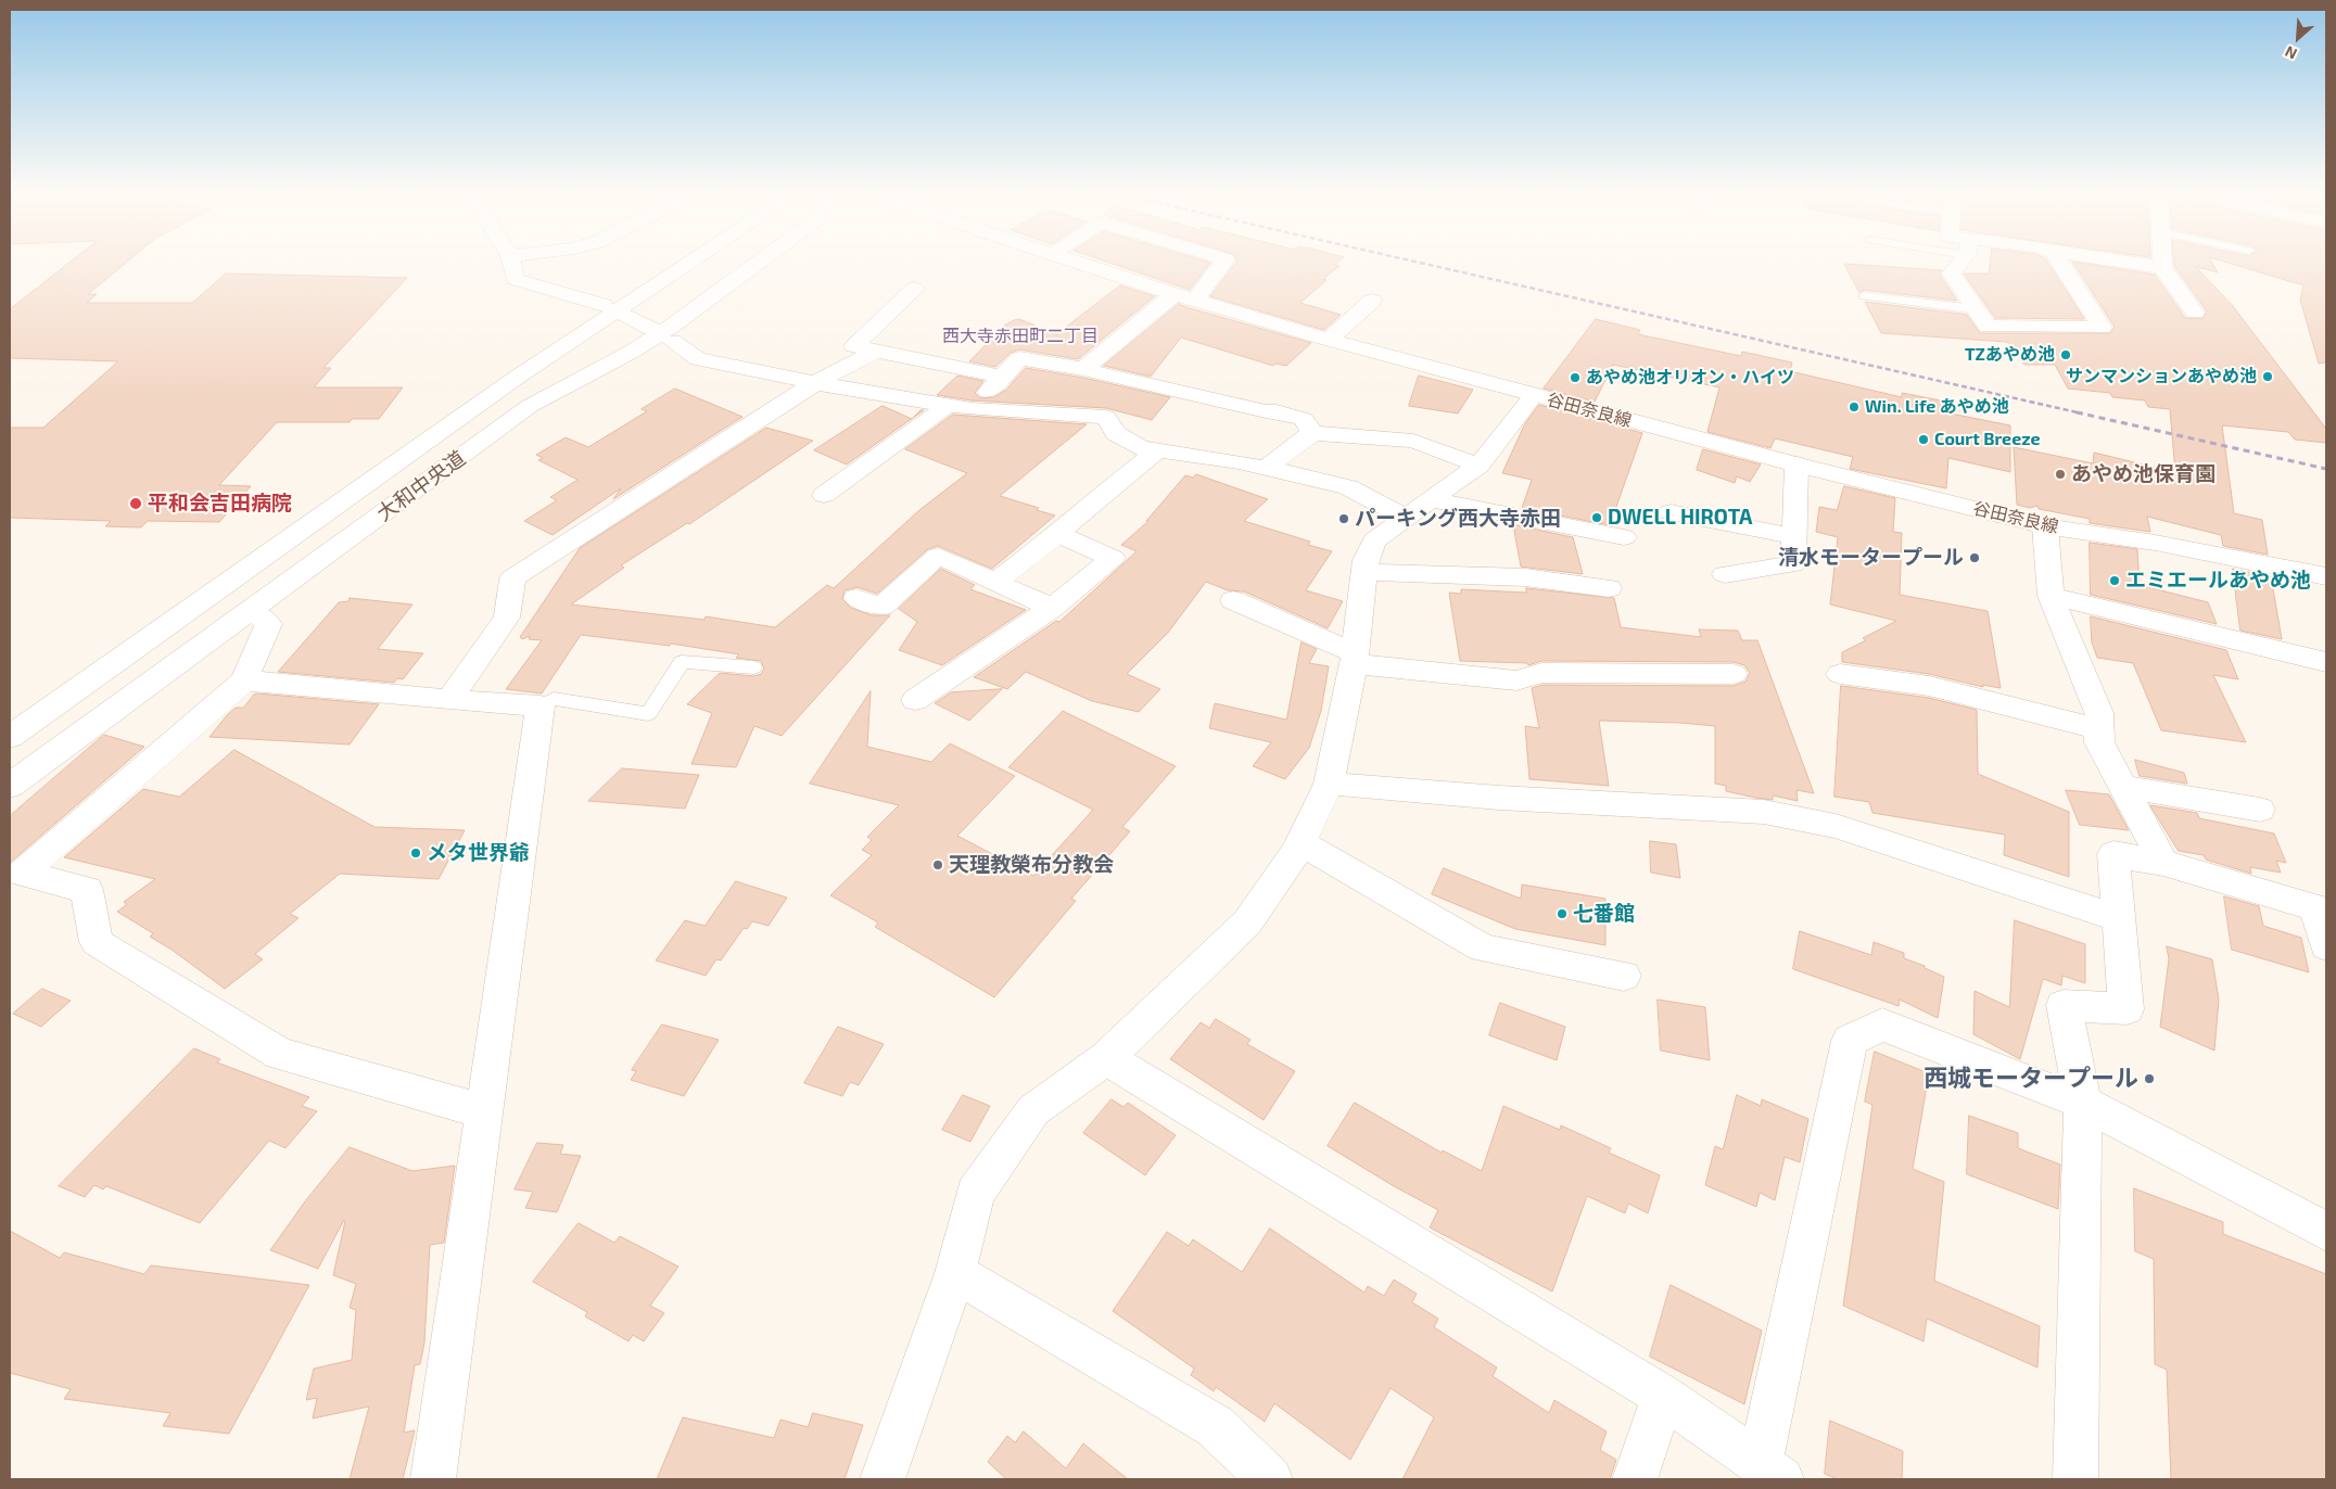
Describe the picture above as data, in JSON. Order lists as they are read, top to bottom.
{
  "streets": {
    "street": ["谷田奈良線", "大和中央道"]
  },
  "districts": ["西大寺赤田町二丁目"],
  "places": [
    "TZあやめ池",
    "サンマンションあやめ池",
    "あやめ池オリオン・ハイツ",
    "Win. Life あやめ池",
    "Court Breeze",
    "あやめ池保育園",
    "平和会吉田病院",
    "DWELL HIROTA",
    "パーキング西大寺赤田",
    "清水モータープール",
    "エミエールあやめ池",
    "メタ世界爺",
    "天理教榮布分教会",
    "七番館",
    "西城モータープール"
  ],
  "north": "bottom left"
}
